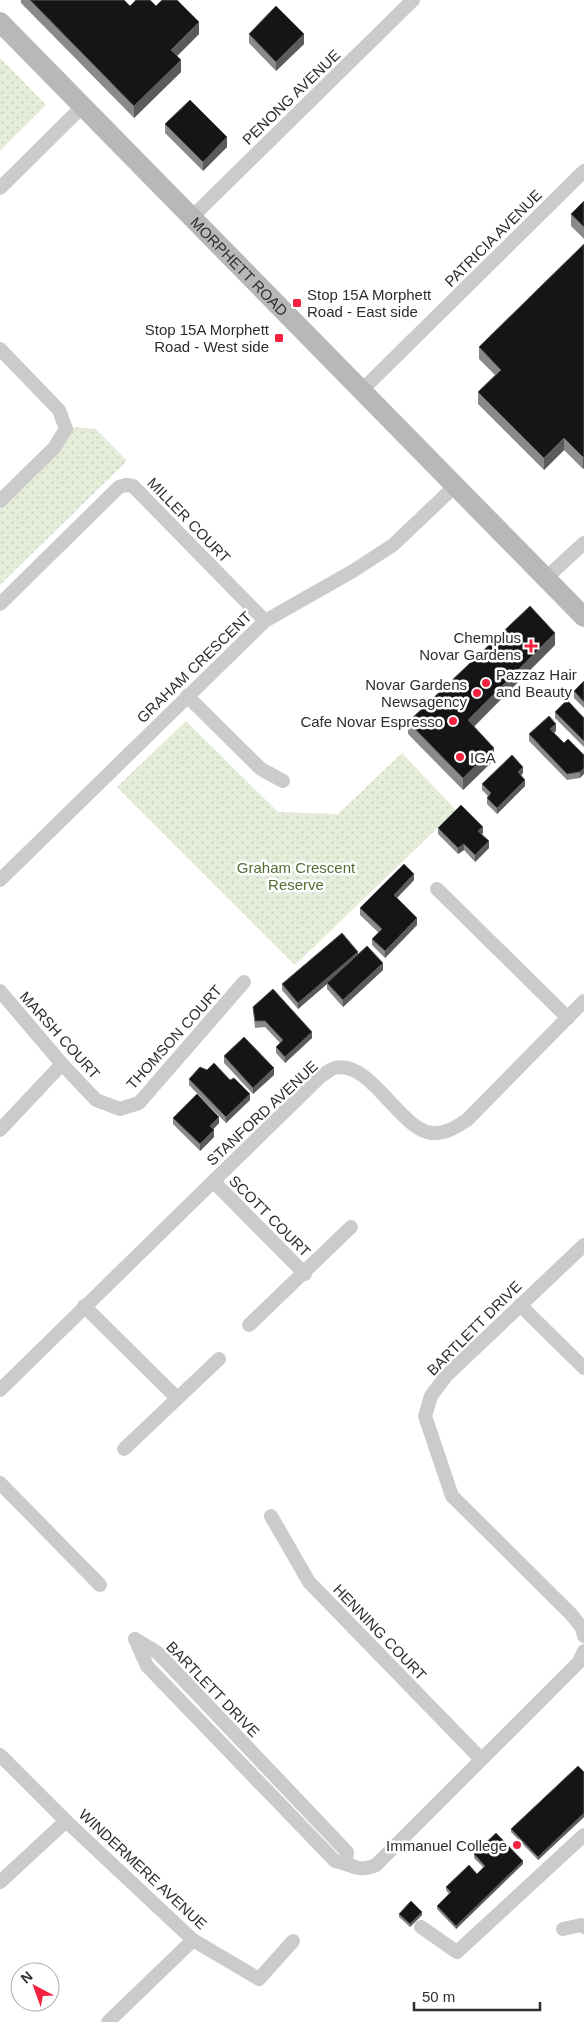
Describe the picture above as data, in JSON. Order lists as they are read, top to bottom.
{
  "streets": {
    "street": [
      "PENONG AVENUE",
      "PATRICIA AVENUE",
      "MORPHETT ROAD",
      "MILLER COURT",
      "GRAHAM CRESCENT",
      "MARSH COURT",
      "THOMSON COURT",
      "STANFORD AVENUE",
      "SCOTT COURT",
      "BARTLETT DRIVE",
      "HENNING COURT",
      "WINDERMERE AVENUE"
    ]
  },
  "crossings": [
    ["PENONG AVENUE", "MORPHETT ROAD"],
    ["PATRICIA AVENUE", "MORPHETT ROAD"],
    ["MORPHETT ROAD", "GRAHAM CRESCENT"],
    ["MILLER COURT", "GRAHAM CRESCENT"],
    ["MARSH COURT", "THOMSON COURT"],
    ["STANFORD AVENUE", "SCOTT COURT"],
    ["BARTLETT DRIVE", "HENNING COURT"]
  ],
  "parks": ["Graham Crescent Reserve"],
  "places": {
    "transit": ["Stop 15A Morphett Road - East side", "Stop 15A Morphett Road - West side"],
    "health": ["Chemplus Novar Gardens"],
    "other": [
      "Pazzaz Hair and Beauty",
      "Novar Gardens Newsagency",
      "Cafe Novar Espresso",
      "IGA",
      "Immanuel College"
    ]
  },
  "scale_bar": "50 m",
  "north": "top left"
}
